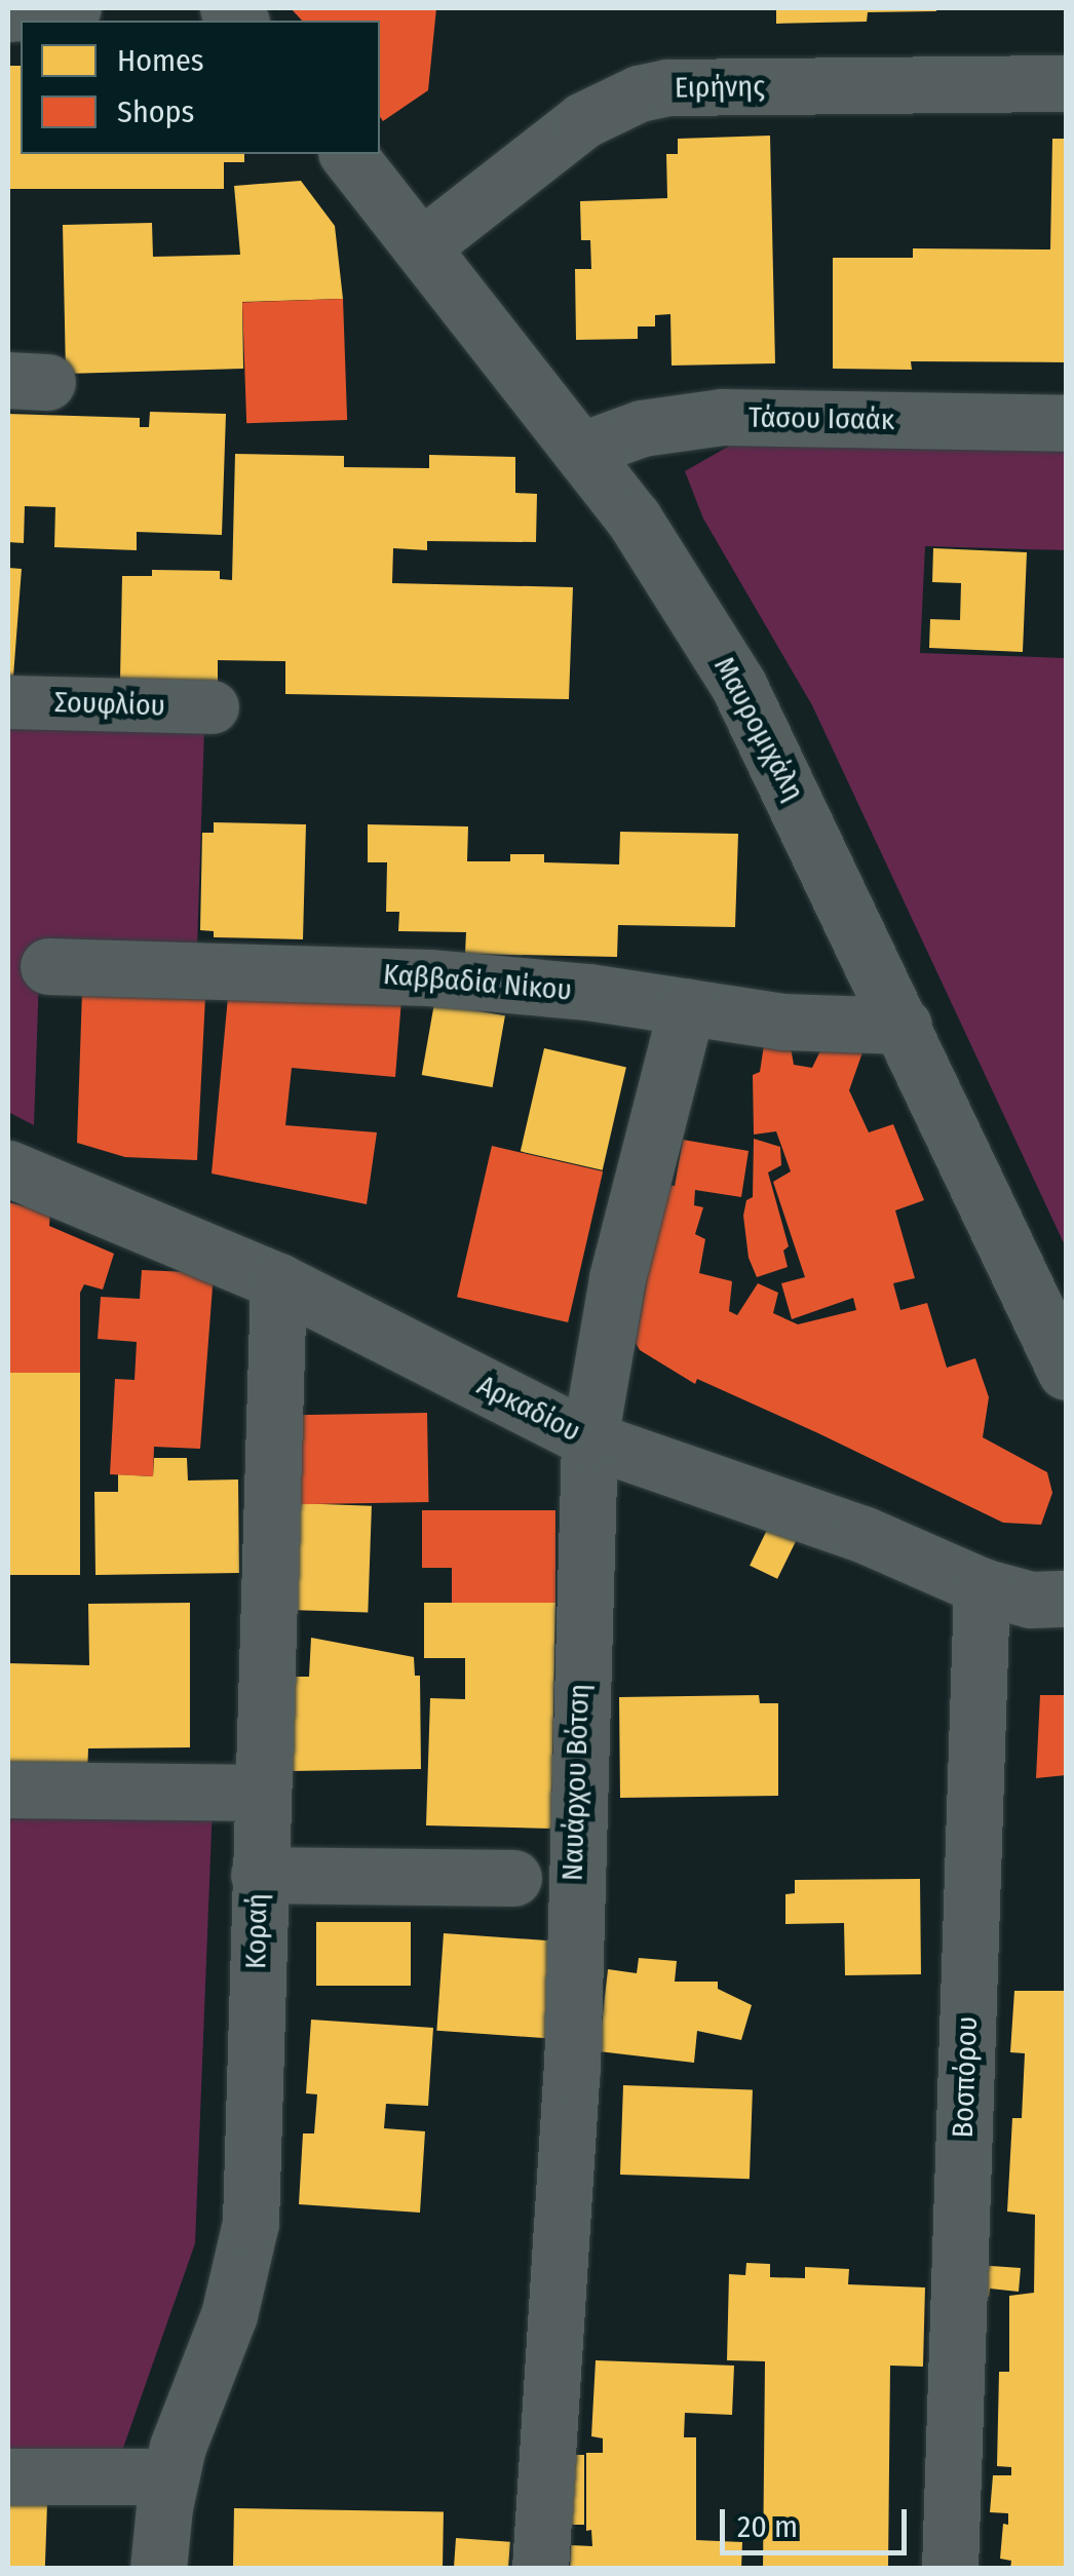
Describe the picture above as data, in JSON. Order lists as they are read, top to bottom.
{
  "streets": {
    "street": [
      "Ειρήνης",
      "Τάσου Ισαάκ",
      "Σουφλίου",
      "Μαυρομιχάλη",
      "Καββαδία Νίκου",
      "Αρκαδίου",
      "Ναυάρχου Βότση",
      "Κοραή",
      "Βοσπόρου"
    ]
  },
  "crossings": [
    ["Ειρήνης", "Μαυρομιχάλη"],
    ["Τάσου Ισαάκ", "Μαυρομιχάλη"],
    ["Μαυρομιχάλη", "Καββαδία Νίκου"],
    ["Καββαδία Νίκου", "Ναυάρχου Βότση"],
    ["Αρκαδίου", "Ναυάρχου Βότση"],
    ["Αρκαδίου", "Κοραή"],
    ["Αρκαδίου", "Βοσπόρου"]
  ],
  "legend": ["Homes", "Shops"],
  "scale_bar": "20 m"
}
